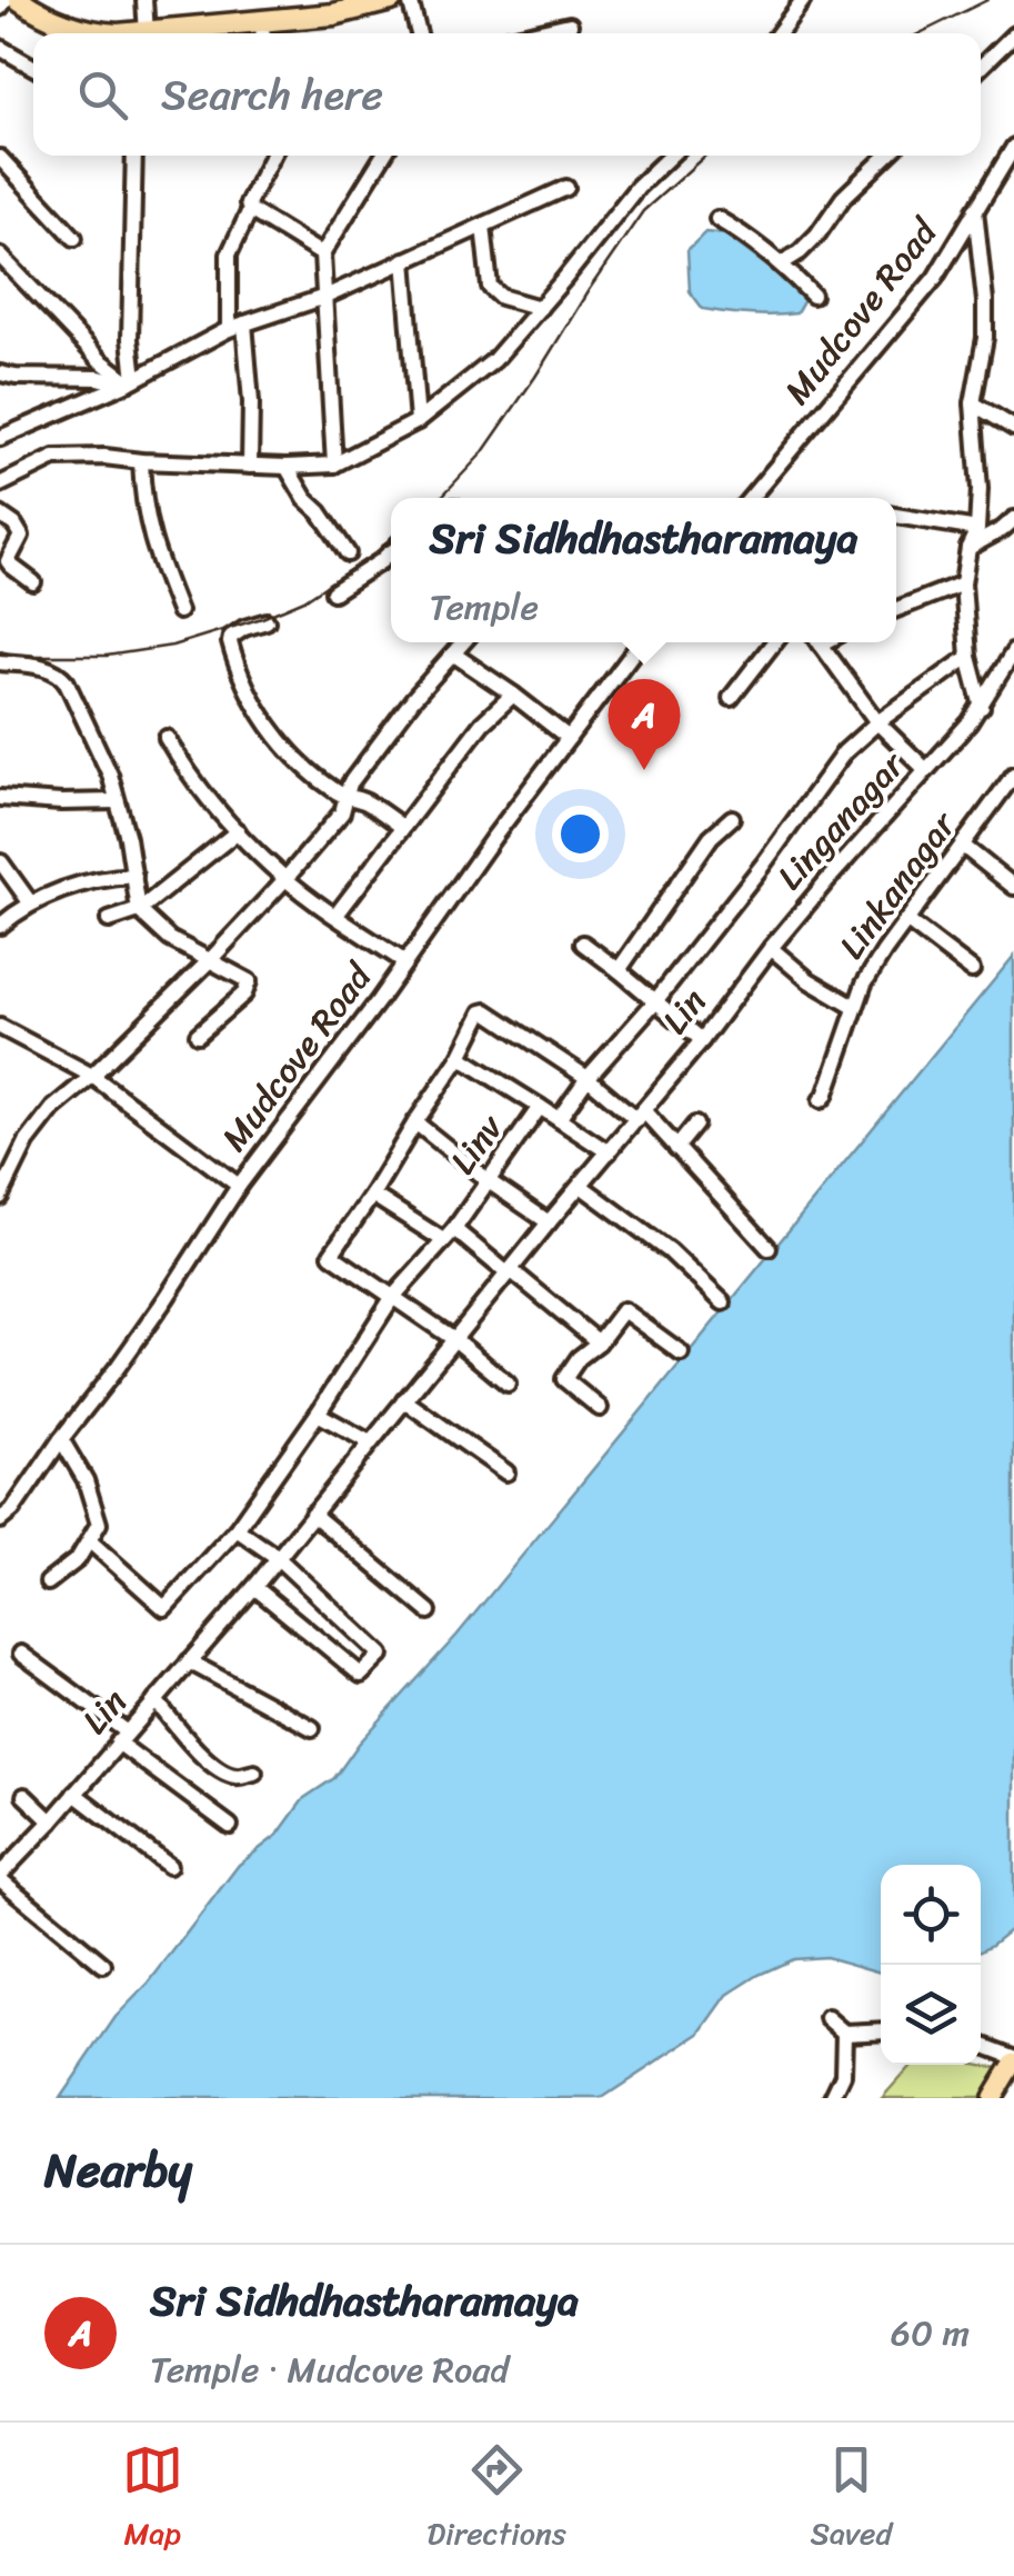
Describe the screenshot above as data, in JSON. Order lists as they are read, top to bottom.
{
  "streets": {
    "street": [
      "Mudcove Road",
      "Linganagar",
      "Linkanagar",
      "Lin",
      "Linv"
    ]
  },
  "crossings": [
    ["Linganagar", "Lin"],
    ["Lin", "Linv"]
  ],
  "page": {
    "search": "Search here",
    "popup": ["Sri Sidhdhastharamaya", "Temple"],
    "pins": "A",
    "heading": "Nearby",
    "list": [
      {
        "mark": "A",
        "name": "Sri Sidhdhastharamaya",
        "note": "Temple · Mudcove Road",
        "value": "60 m"
      }
    ],
    "nav": ["Map", "Directions", "Saved"]
  }
}
